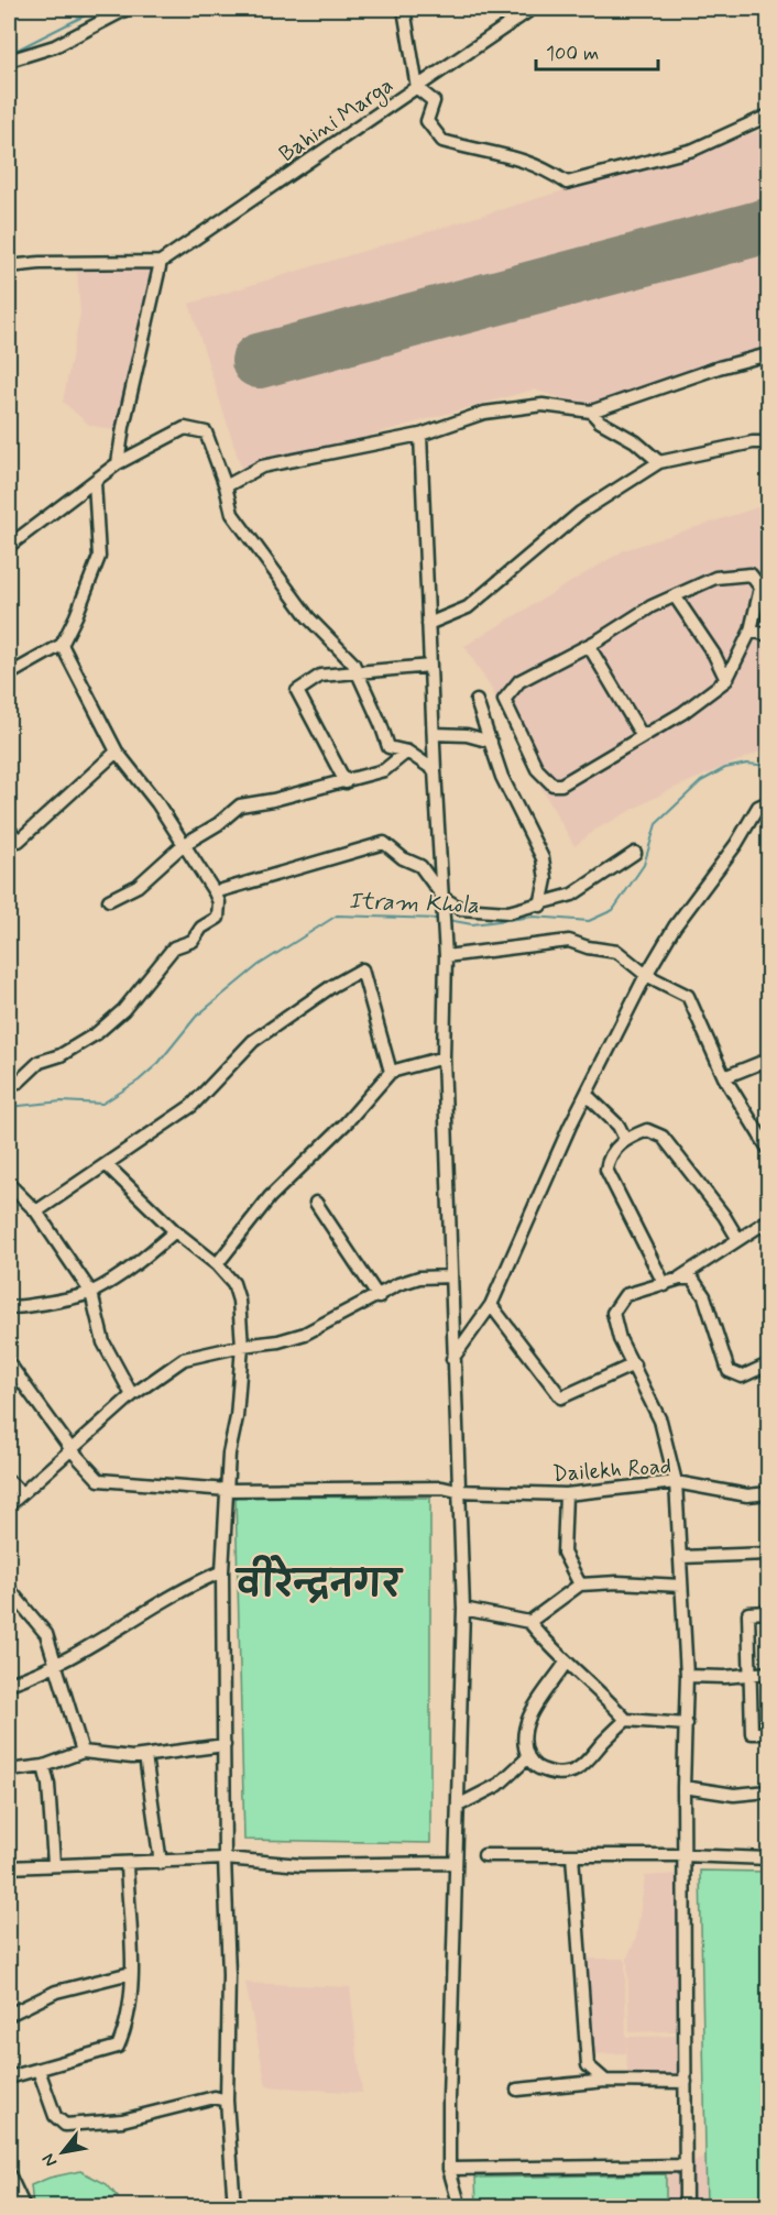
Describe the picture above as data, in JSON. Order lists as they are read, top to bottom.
{
  "streets": {
    "street": ["Bahini Marga", "Dailekh Road"]
  },
  "districts": ["वीरेन्द्रनगर"],
  "water": ["Itram Khola"],
  "scale_bar": "100 m",
  "north": "bottom left"
}
